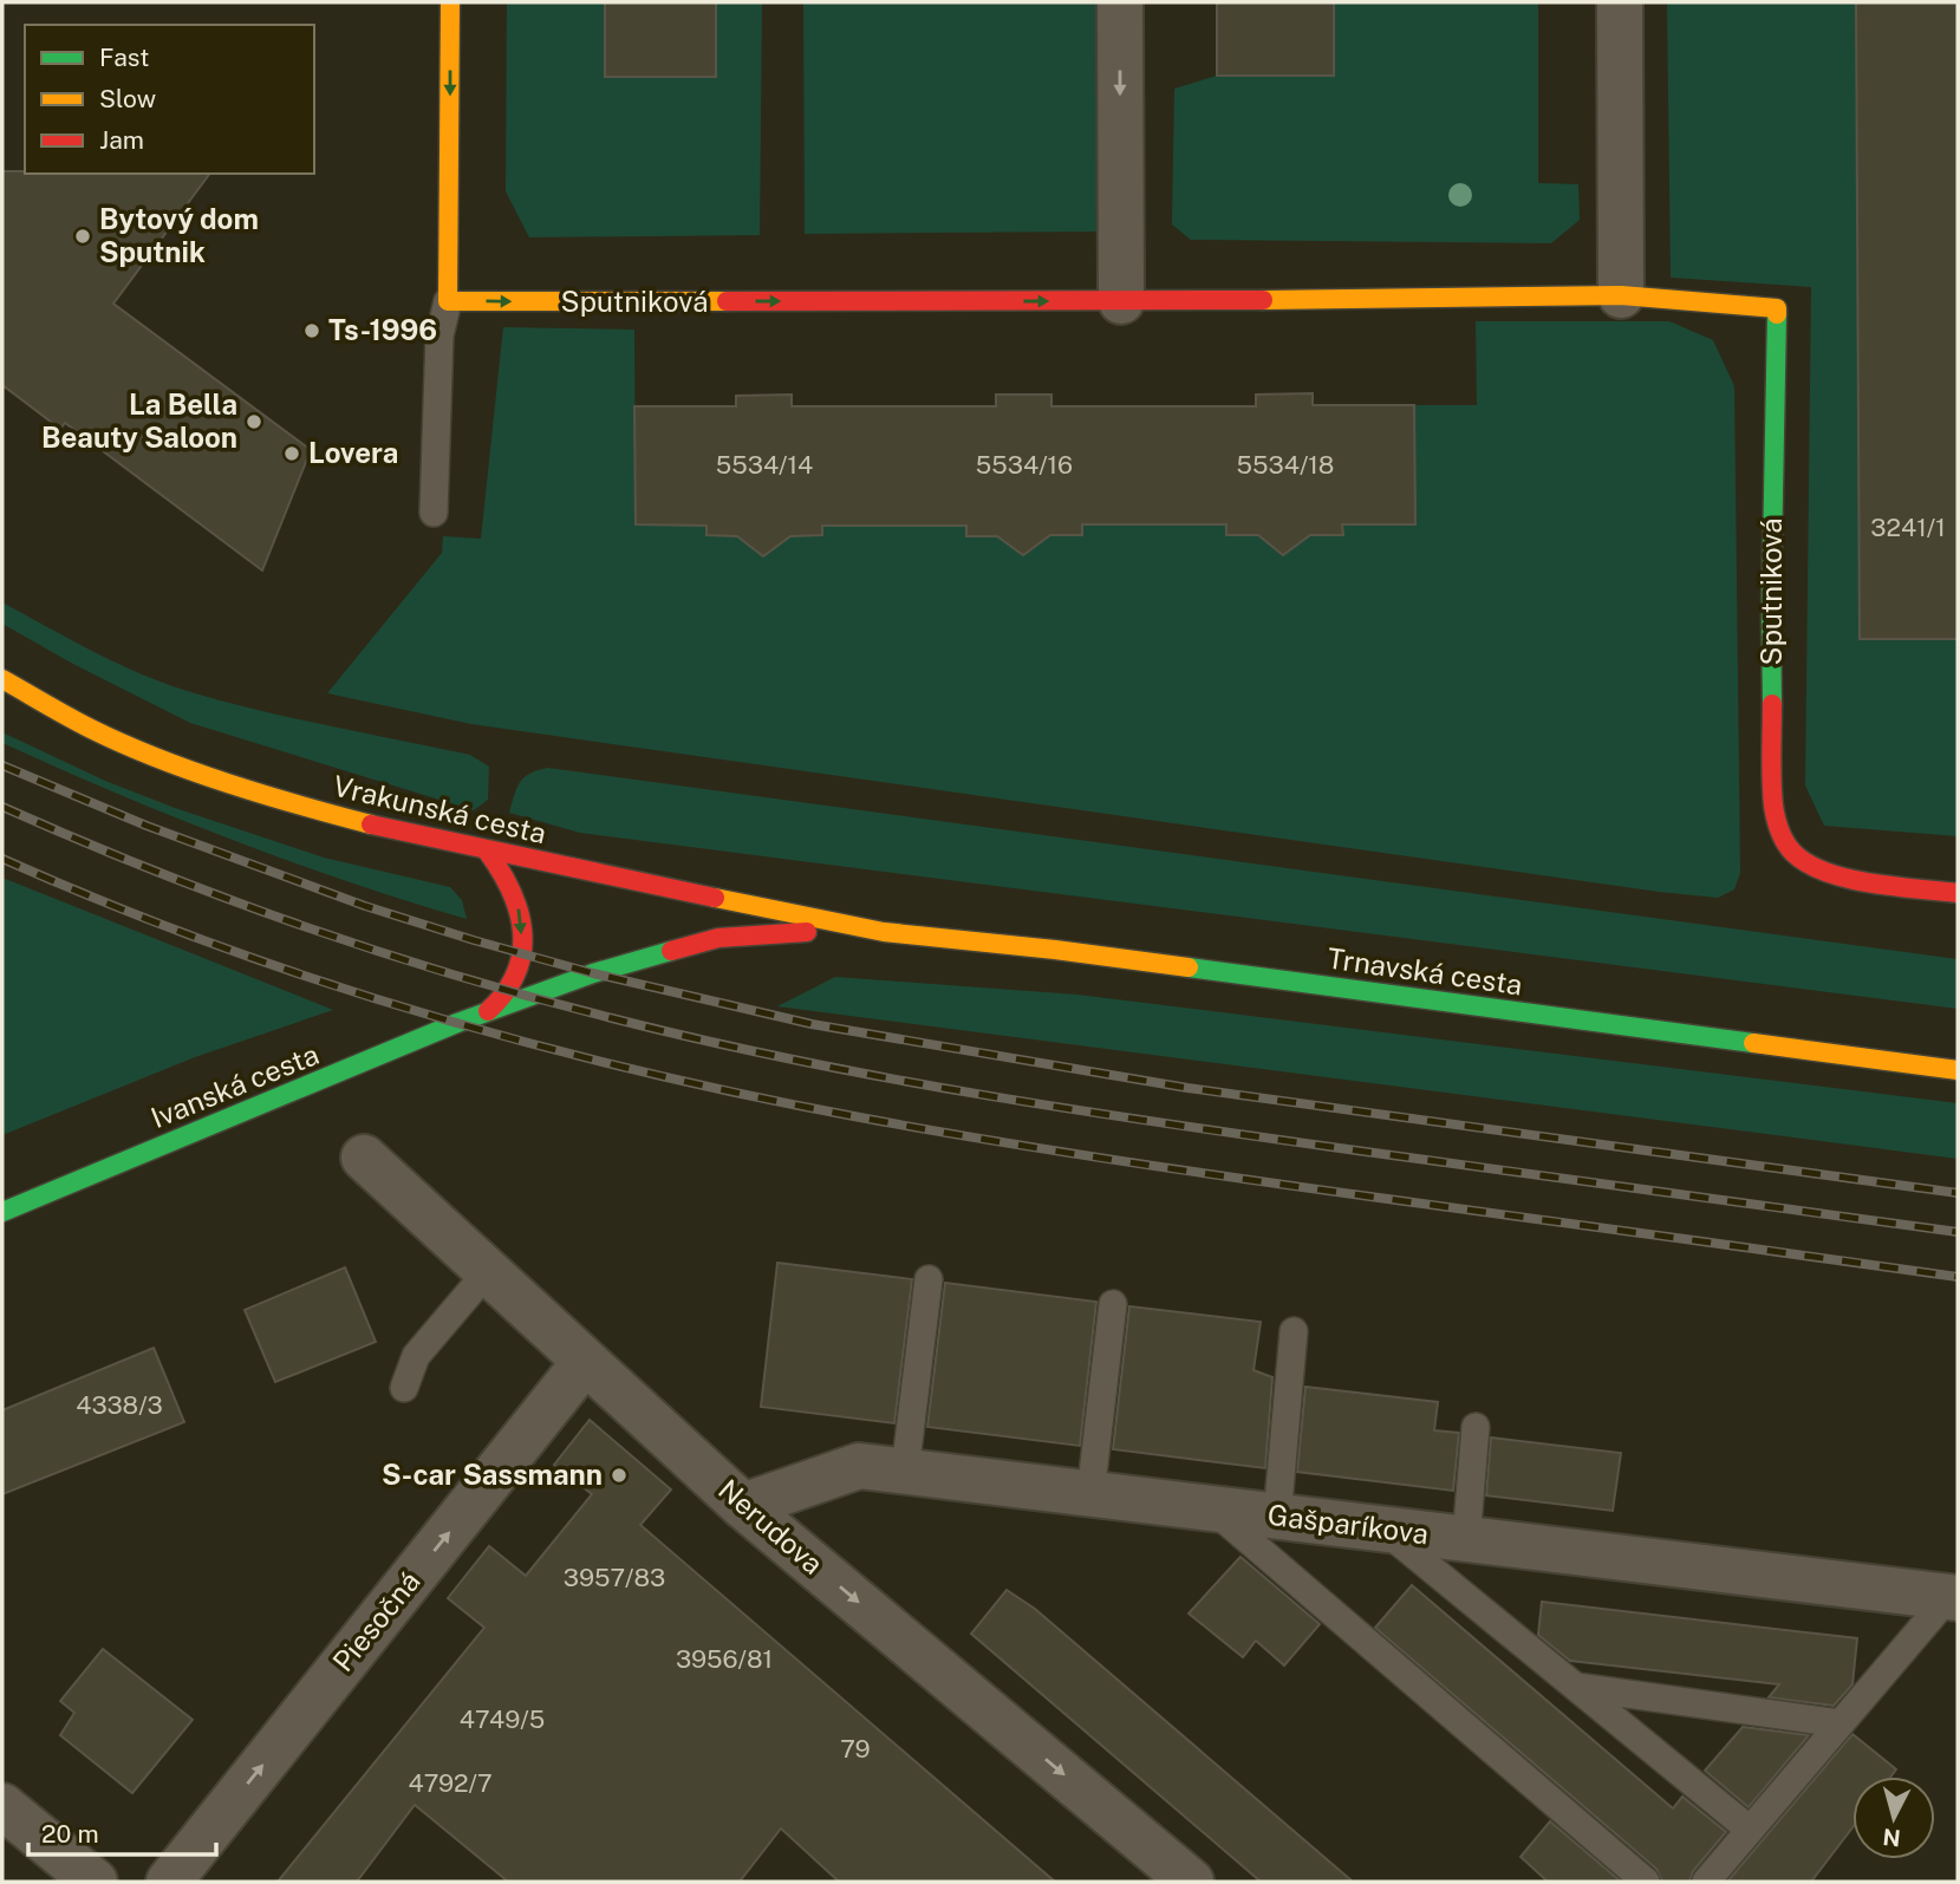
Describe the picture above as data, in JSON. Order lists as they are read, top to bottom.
{
  "streets": {
    "street": [
      "Sputniková",
      "Vrakunská cesta",
      "Trnavská cesta",
      "Ivanská cesta",
      "Gašparíkova",
      "Nerudova",
      "Piesočná"
    ]
  },
  "crossings": [
    ["Vrakunská cesta", "Trnavská cesta"],
    ["Vrakunská cesta", "Ivanská cesta"],
    ["Trnavská cesta", "Ivanská cesta"],
    ["Gašparíkova", "Nerudova"],
    ["Nerudova", "Piesočná"]
  ],
  "one_way": ["Nerudova", "Piesočná"],
  "places": [
    "Bytový dom Sputnik",
    "Ts-1996",
    "La Bella Beauty Saloon",
    "Lovera",
    "S-car Sassmann"
  ],
  "house_numbers": [
    "5534/14",
    "5534/16",
    "5534/18",
    "3241/1",
    "4338/3",
    "3957/83",
    "3956/81",
    "4749/5",
    "79",
    "4792/7"
  ],
  "legend": ["Fast", "Slow", "Jam"],
  "scale_bar": "20 m",
  "north": "bottom"
}
